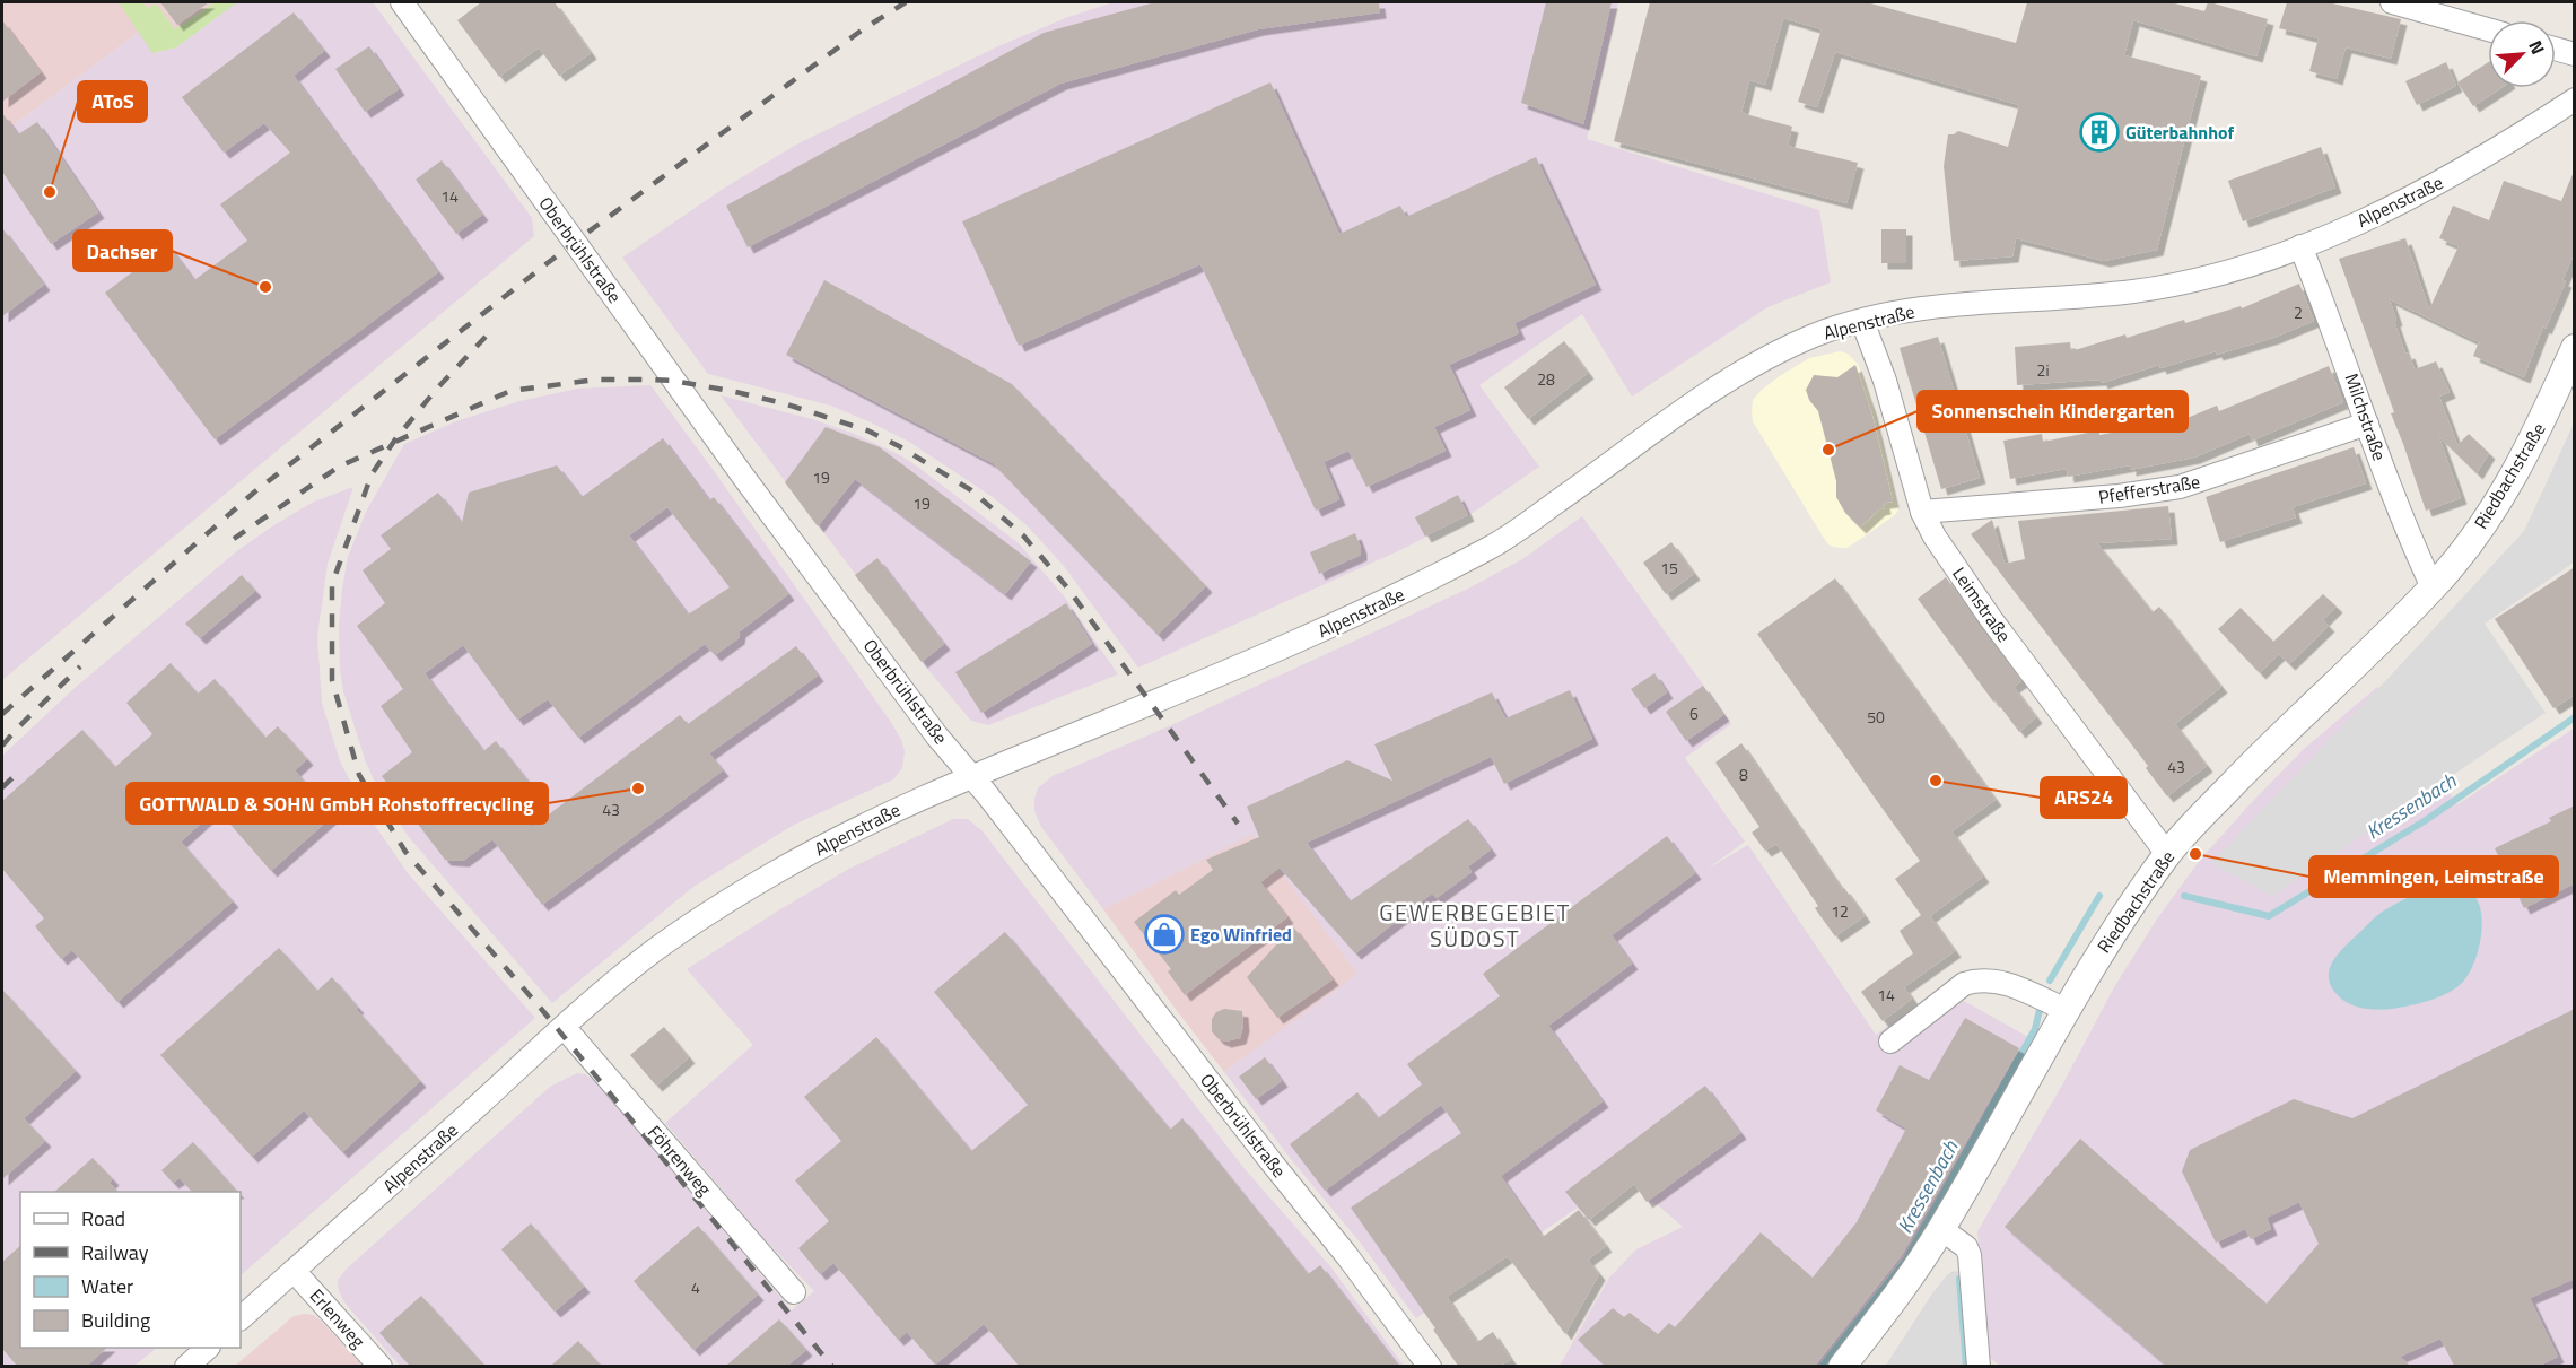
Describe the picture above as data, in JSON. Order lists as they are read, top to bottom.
{
  "streets": {
    "street": [
      "Alpenstraße",
      "Oberbrühlstraße",
      "Milchstraße",
      "Riedbachstraße",
      "Pfefferstraße",
      "Leimstraße",
      "Föhrenweg",
      "Erlenweg"
    ]
  },
  "crossings": [
    ["Alpenstraße", "Oberbrühlstraße"],
    ["Alpenstraße", "Milchstraße"],
    ["Alpenstraße", "Leimstraße"],
    ["Alpenstraße", "Föhrenweg"],
    ["Alpenstraße", "Erlenweg"],
    ["Milchstraße", "Riedbachstraße"],
    ["Milchstraße", "Pfefferstraße"],
    ["Riedbachstraße", "Leimstraße"],
    ["Pfefferstraße", "Leimstraße"]
  ],
  "districts": ["GEWERBEGEBIET SÜDOST"],
  "water": ["Kressenbach"],
  "places": {
    "building": ["Güterbahnhof"],
    "other": [
      "AToS",
      "Dachser",
      "Sonnenschein Kindergarten",
      "ARS24",
      "GOTTWALD & SOHN GmbH Rohstoffrecycling",
      "Memmingen, Leimstraße"
    ],
    "shop": ["Ego Winfried"]
  },
  "house_numbers": [
    "14",
    "2",
    "2i",
    "28",
    "19",
    "19",
    "15",
    "6",
    "50",
    "43",
    "8",
    "43",
    "12",
    "14",
    "4"
  ],
  "legend": [
    "Road",
    "Railway",
    "Water",
    "Building"
  ],
  "north": "top right"
}
